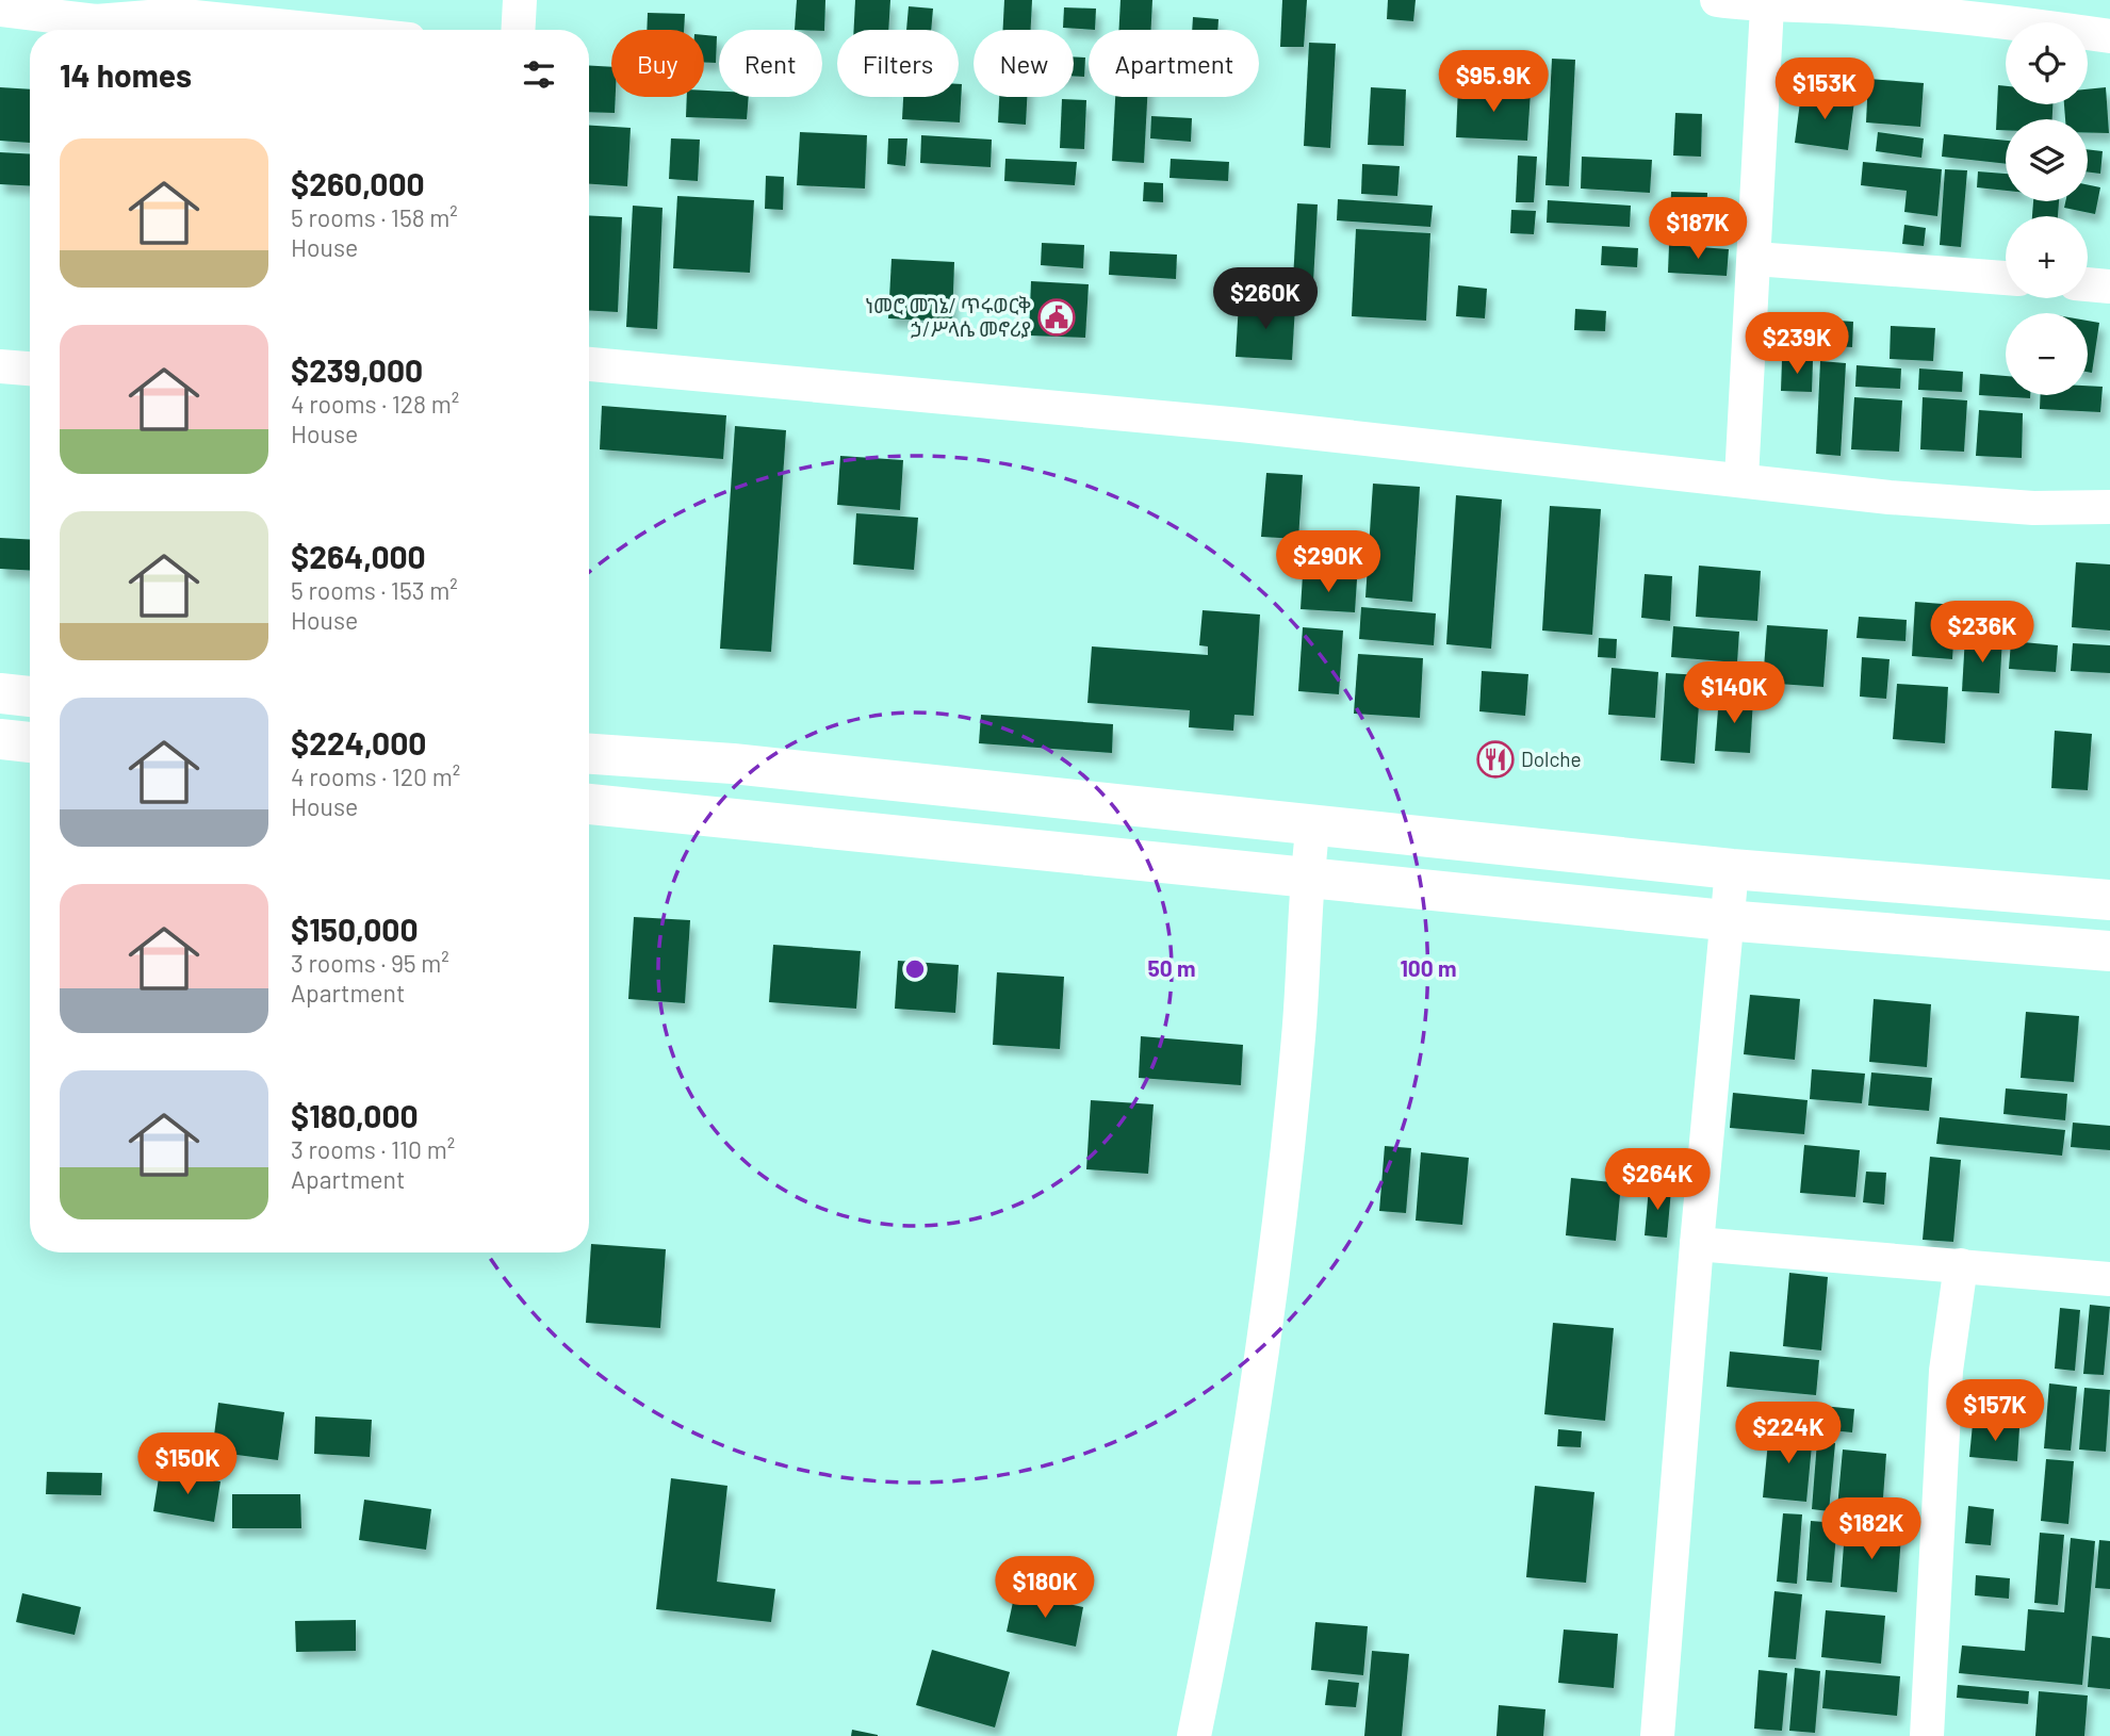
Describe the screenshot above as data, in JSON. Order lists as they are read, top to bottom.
{
  "places": {
    "public building": ["ነመሮ መገኔ/ ጥሩወርቅ ኃ/ሥላሴ መኖሪያ"],
    "restaurant": ["Dolche"]
  },
  "page": {
    "map_buttons": ["+", "−"],
    "chip": [
      "Buy",
      "Rent",
      "Filters",
      "New",
      "Apartment"
    ],
    "heading": "14 homes",
    "price": [
      "$95.9K",
      "$153K",
      "$187K",
      "$260K",
      "$239K",
      "$290K",
      "$236K",
      "$140K",
      "$264K",
      "$157K",
      "$224K",
      "$150K",
      "$182K",
      "$180K"
    ],
    "list": [
      {
        "name": "$260,000",
        "note": "5 rooms · 158 m² · House"
      },
      {
        "name": "$239,000",
        "note": "4 rooms · 128 m² · House"
      },
      {
        "name": "$264,000",
        "note": "5 rooms · 153 m² · House"
      },
      {
        "name": "$224,000",
        "note": "4 rooms · 120 m² · House"
      },
      {
        "name": "$150,000",
        "note": "3 rooms · 95 m² · Apartment"
      },
      {
        "name": "$180,000",
        "note": "3 rooms · 110 m² · Apartment"
      }
    ]
  },
  "rings": ["50 m", "100 m"]
}
